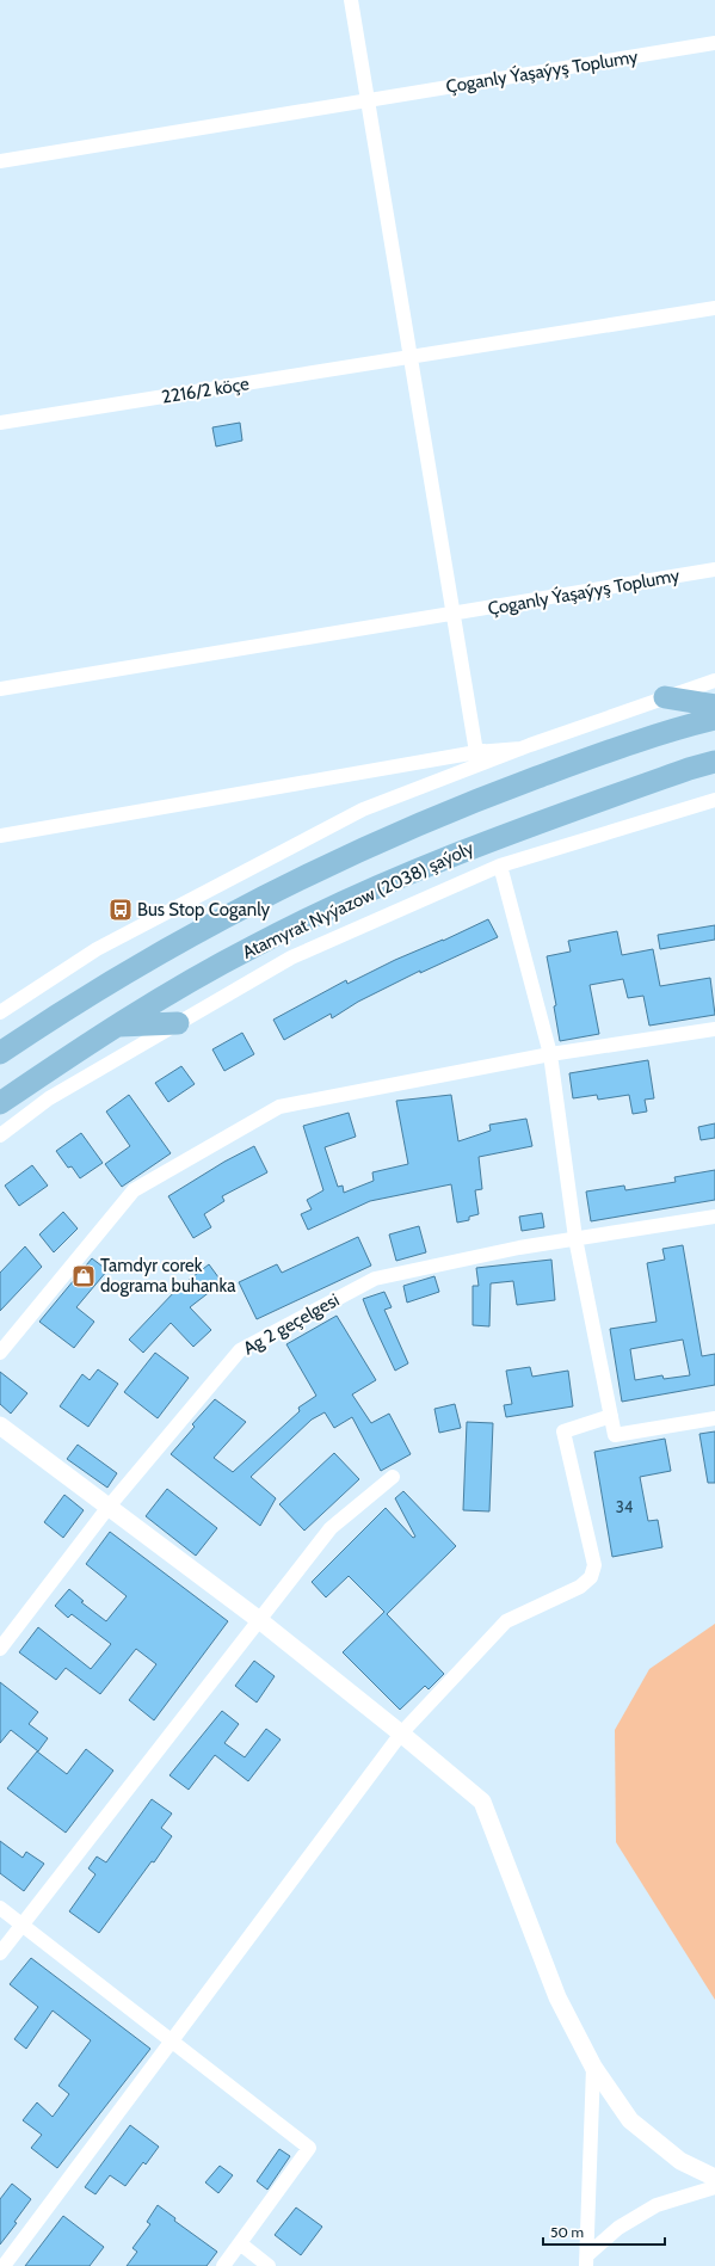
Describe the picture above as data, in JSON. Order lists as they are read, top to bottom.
{
  "streets": {
    "main road": ["Atamyrat Nyýazow (2038) şaýoly"],
    "street": ["Çoganly Ýaşaýyş Toplumy", "2216/2 köçe", "Ag 2 geçelgesi"]
  },
  "places": {
    "bus stop": ["Bus Stop Coganly"],
    "shop": ["Tamdyr corek dograma buhanka"]
  },
  "house_numbers": ["34"],
  "scale_bar": "50 m"
}
